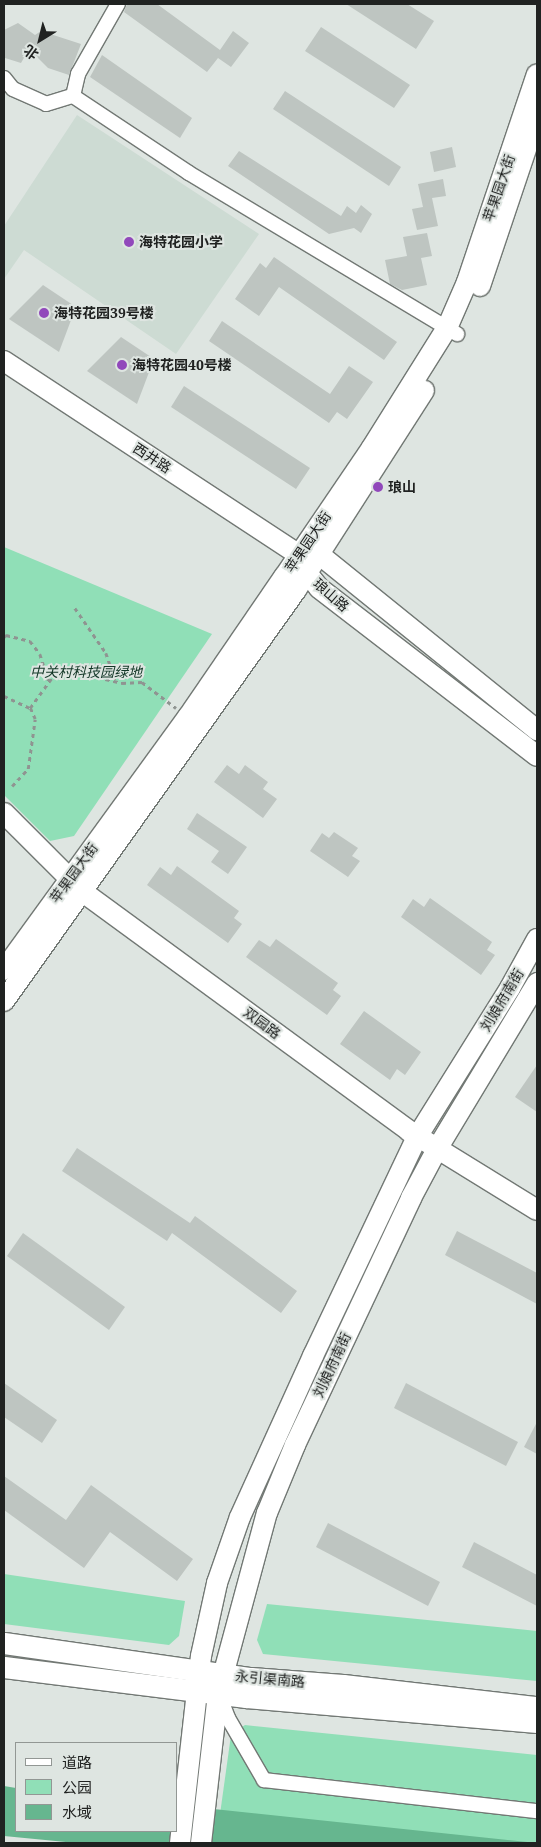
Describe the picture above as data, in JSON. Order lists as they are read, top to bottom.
{
  "streets": {
    "main road": [
      "苹果园大街",
      "西井路",
      "琅山路",
      "刘娘府南街",
      "双园路",
      "永引渠南路"
    ]
  },
  "crossings": [
    ["苹果园大街", "西井路"],
    ["苹果园大街", "琅山路"],
    ["苹果园大街", "双园路"],
    ["西井路", "琅山路"],
    ["刘娘府南街", "双园路"],
    ["刘娘府南街", "永引渠南路"]
  ],
  "parks": ["中关村科技园绿地"],
  "places": [
    "海特花园小学",
    "海特花园39号楼",
    "海特花园40号楼",
    "琅山"
  ],
  "legend": ["道路", "公园", "水域"],
  "north": "bottom left"
}
